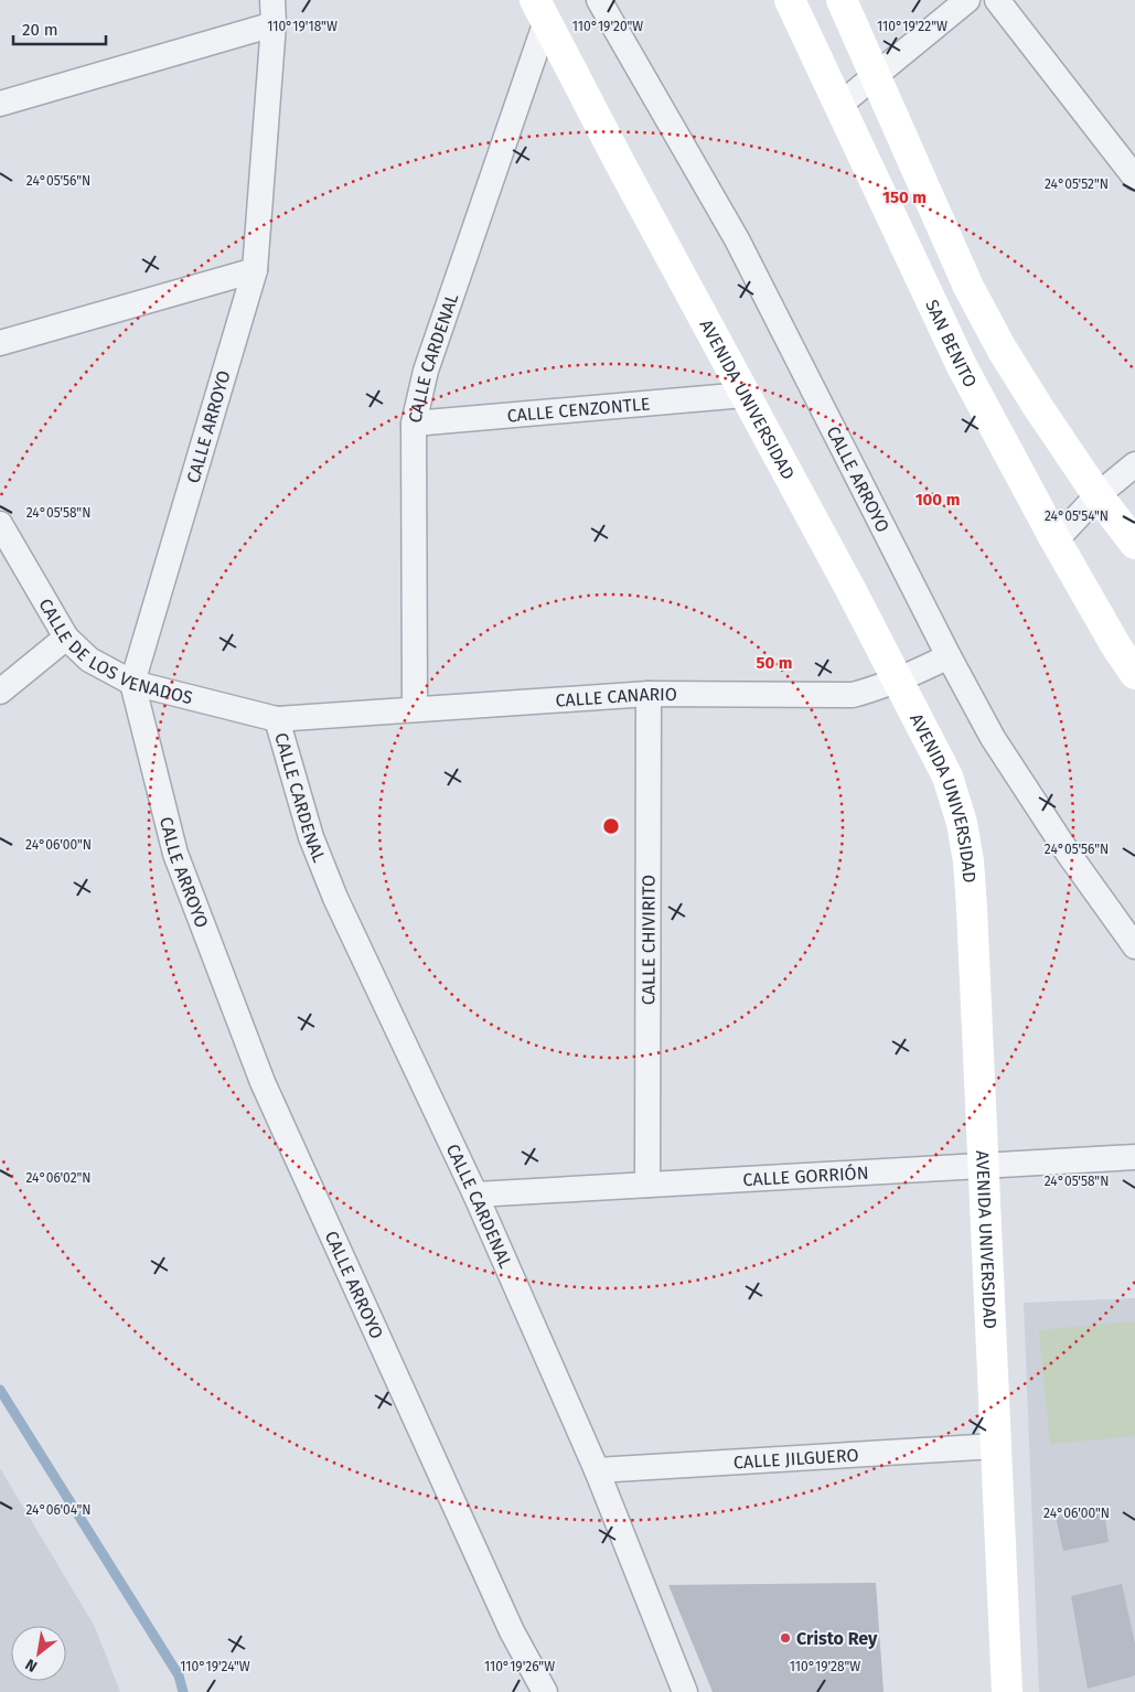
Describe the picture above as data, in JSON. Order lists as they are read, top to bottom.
{
  "streets": {
    "street": [
      "SAN BENITO",
      "CALLE CARDENAL",
      "AVENIDA UNIVERSIDAD",
      "CALLE CENZONTLE",
      "CALLE ARROYO",
      "CALLE DE LOS VENADOS",
      "CALLE CANARIO",
      "CALLE CHIVIRITO",
      "CALLE GORRIÓN",
      "CALLE JILGUERO"
    ]
  },
  "crossings": [
    ["CALLE CARDENAL", "AVENIDA UNIVERSIDAD"],
    ["CALLE CARDENAL", "CALLE CENZONTLE"],
    ["CALLE CARDENAL", "CALLE DE LOS VENADOS"],
    ["CALLE CARDENAL", "CALLE CANARIO"],
    ["CALLE CARDENAL", "CALLE GORRIÓN"],
    ["CALLE CARDENAL", "CALLE JILGUERO"],
    ["AVENIDA UNIVERSIDAD", "CALLE CENZONTLE"],
    ["AVENIDA UNIVERSIDAD", "CALLE CANARIO"],
    ["AVENIDA UNIVERSIDAD", "CALLE GORRIÓN"],
    ["AVENIDA UNIVERSIDAD", "CALLE JILGUERO"],
    ["CALLE ARROYO", "CALLE DE LOS VENADOS"],
    ["CALLE ARROYO", "CALLE CANARIO"],
    ["CALLE DE LOS VENADOS", "CALLE CANARIO"],
    ["CALLE CANARIO", "CALLE CHIVIRITO"],
    ["CALLE CHIVIRITO", "CALLE GORRIÓN"]
  ],
  "places": ["Cristo Rey"],
  "scale_bar": "20 m",
  "north": "bottom left",
  "coordinates": [
    "110°19'18\"W",
    "110°19'20\"W",
    "110°19'22\"W",
    "24°05'56\"N",
    "24°05'52\"N",
    "24°05'58\"N",
    "24°05'54\"N",
    "24°06'00\"N",
    "24°06'02\"N",
    "24°06'04\"N",
    "110°19'24\"W",
    "110°19'26\"W",
    "110°19'28\"W"
  ],
  "rings": ["150 m", "100 m", "50 m"]
}
